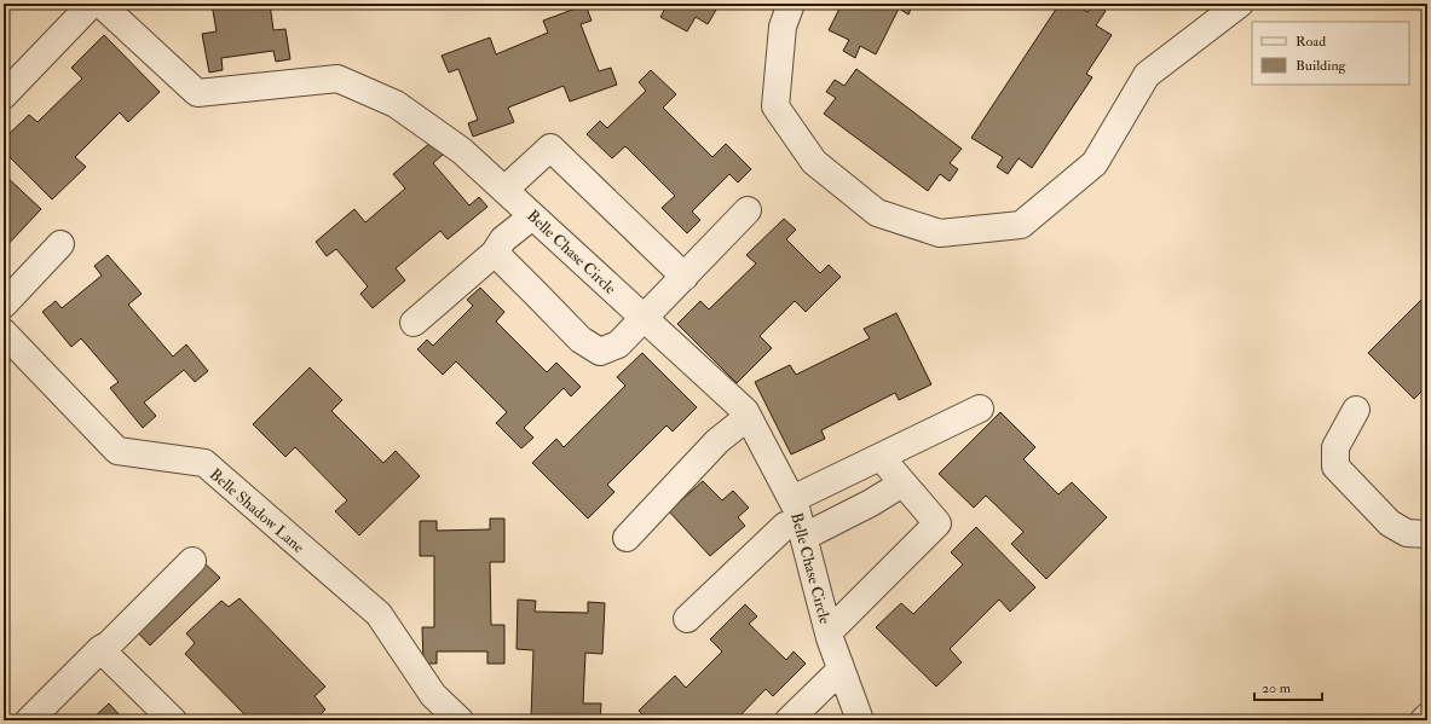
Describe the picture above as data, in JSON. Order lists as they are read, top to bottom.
{
  "streets": {
    "street": ["Belle Chase Circle", "Belle Shadow Lane"]
  },
  "legend": ["Road", "Building"],
  "scale_bar": "20 m"
}
